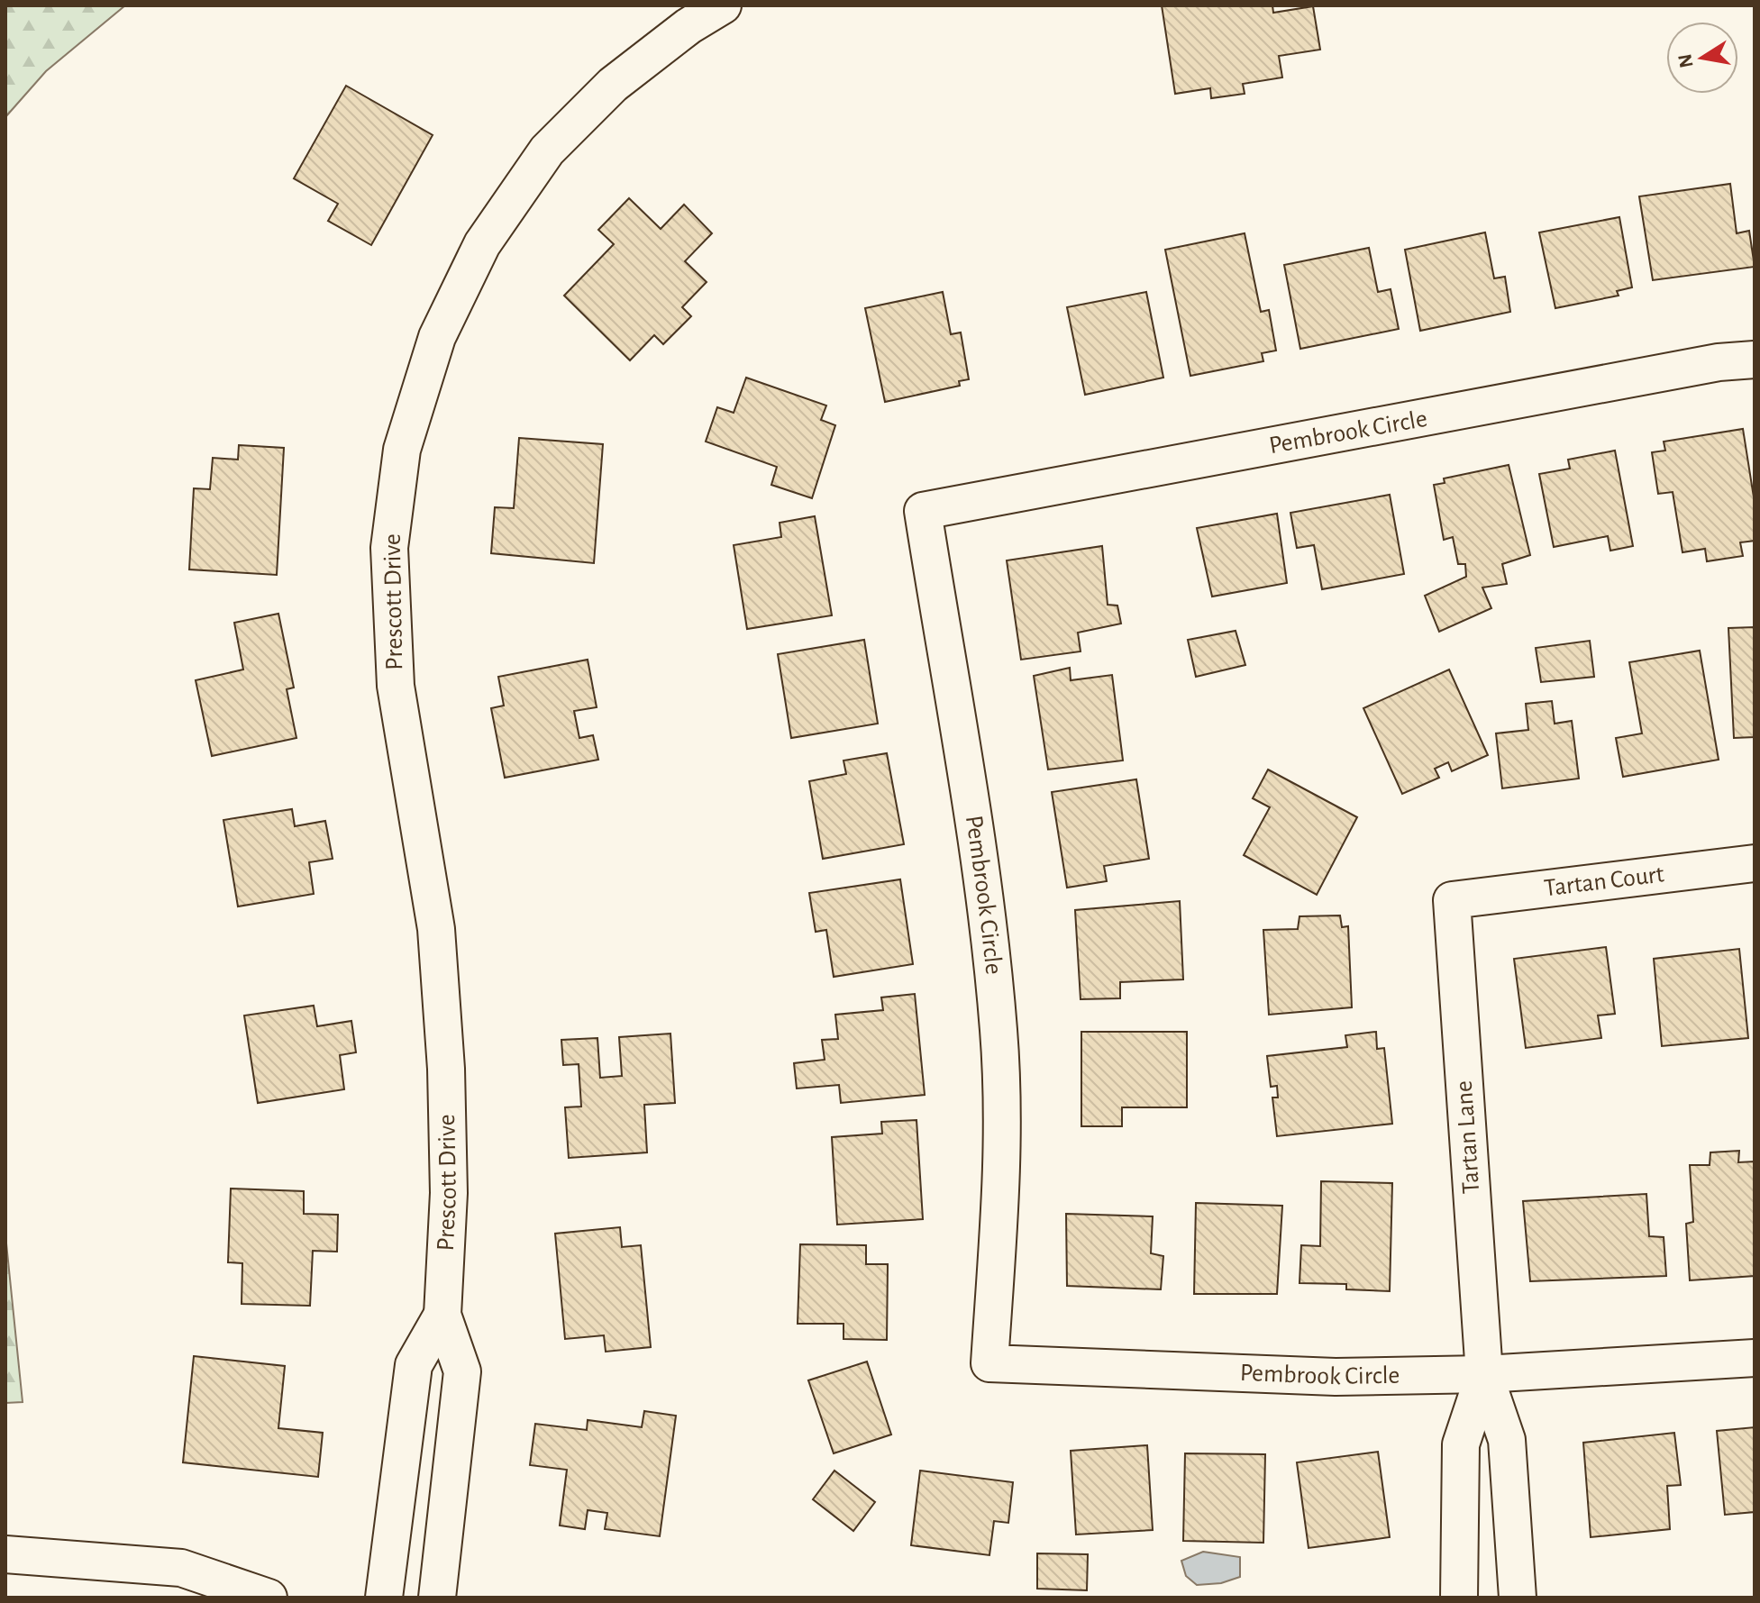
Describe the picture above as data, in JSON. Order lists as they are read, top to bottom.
{
  "streets": {
    "street": [
      "Pembrook Circle",
      "Prescott Drive",
      "Tartan Court",
      "Tartan Lane"
    ]
  },
  "crossings": [
    ["Pembrook Circle", "Tartan Lane"],
    ["Tartan Court", "Tartan Lane"]
  ],
  "north": "left"
}
